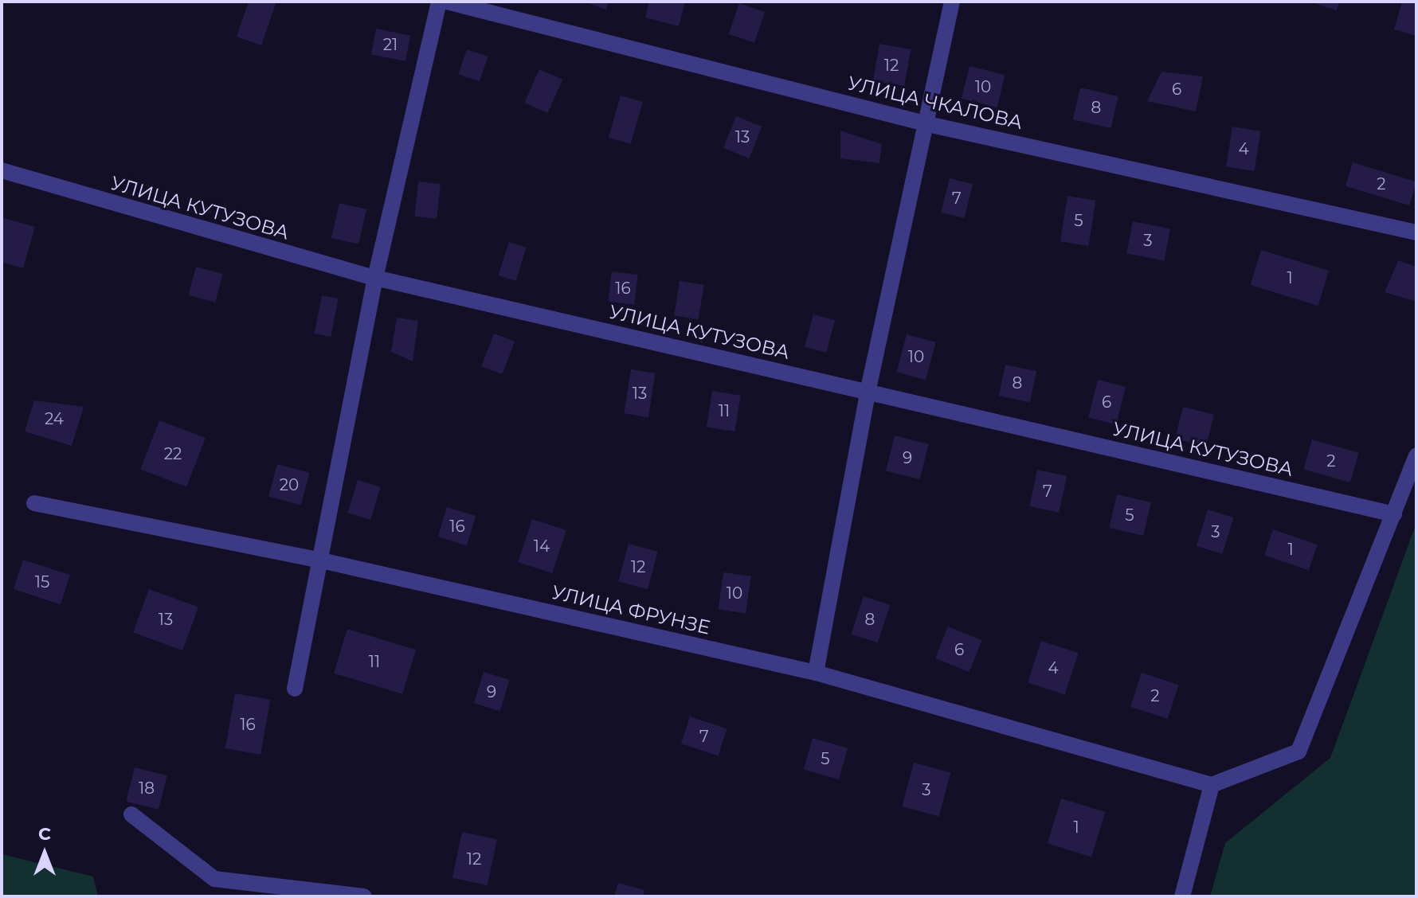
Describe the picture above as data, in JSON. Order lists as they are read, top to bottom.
{
  "streets": {
    "street": ["УЛИЦА ЧКАЛОВА", "УЛИЦА КУТУЗОВА", "УЛИЦА ФРУНЗЕ"]
  },
  "house_numbers": [
    "21",
    "12",
    "10",
    "6",
    "8",
    "13",
    "4",
    "2",
    "7",
    "5",
    "3",
    "1",
    "16",
    "10",
    "8",
    "13",
    "6",
    "11",
    "24",
    "22",
    "9",
    "2",
    "20",
    "7",
    "5",
    "16",
    "3",
    "14",
    "1",
    "12",
    "15",
    "10",
    "13",
    "8",
    "6",
    "11",
    "4",
    "9",
    "2",
    "16",
    "7",
    "5",
    "18",
    "3",
    "1",
    "12"
  ],
  "north": "top"
}
